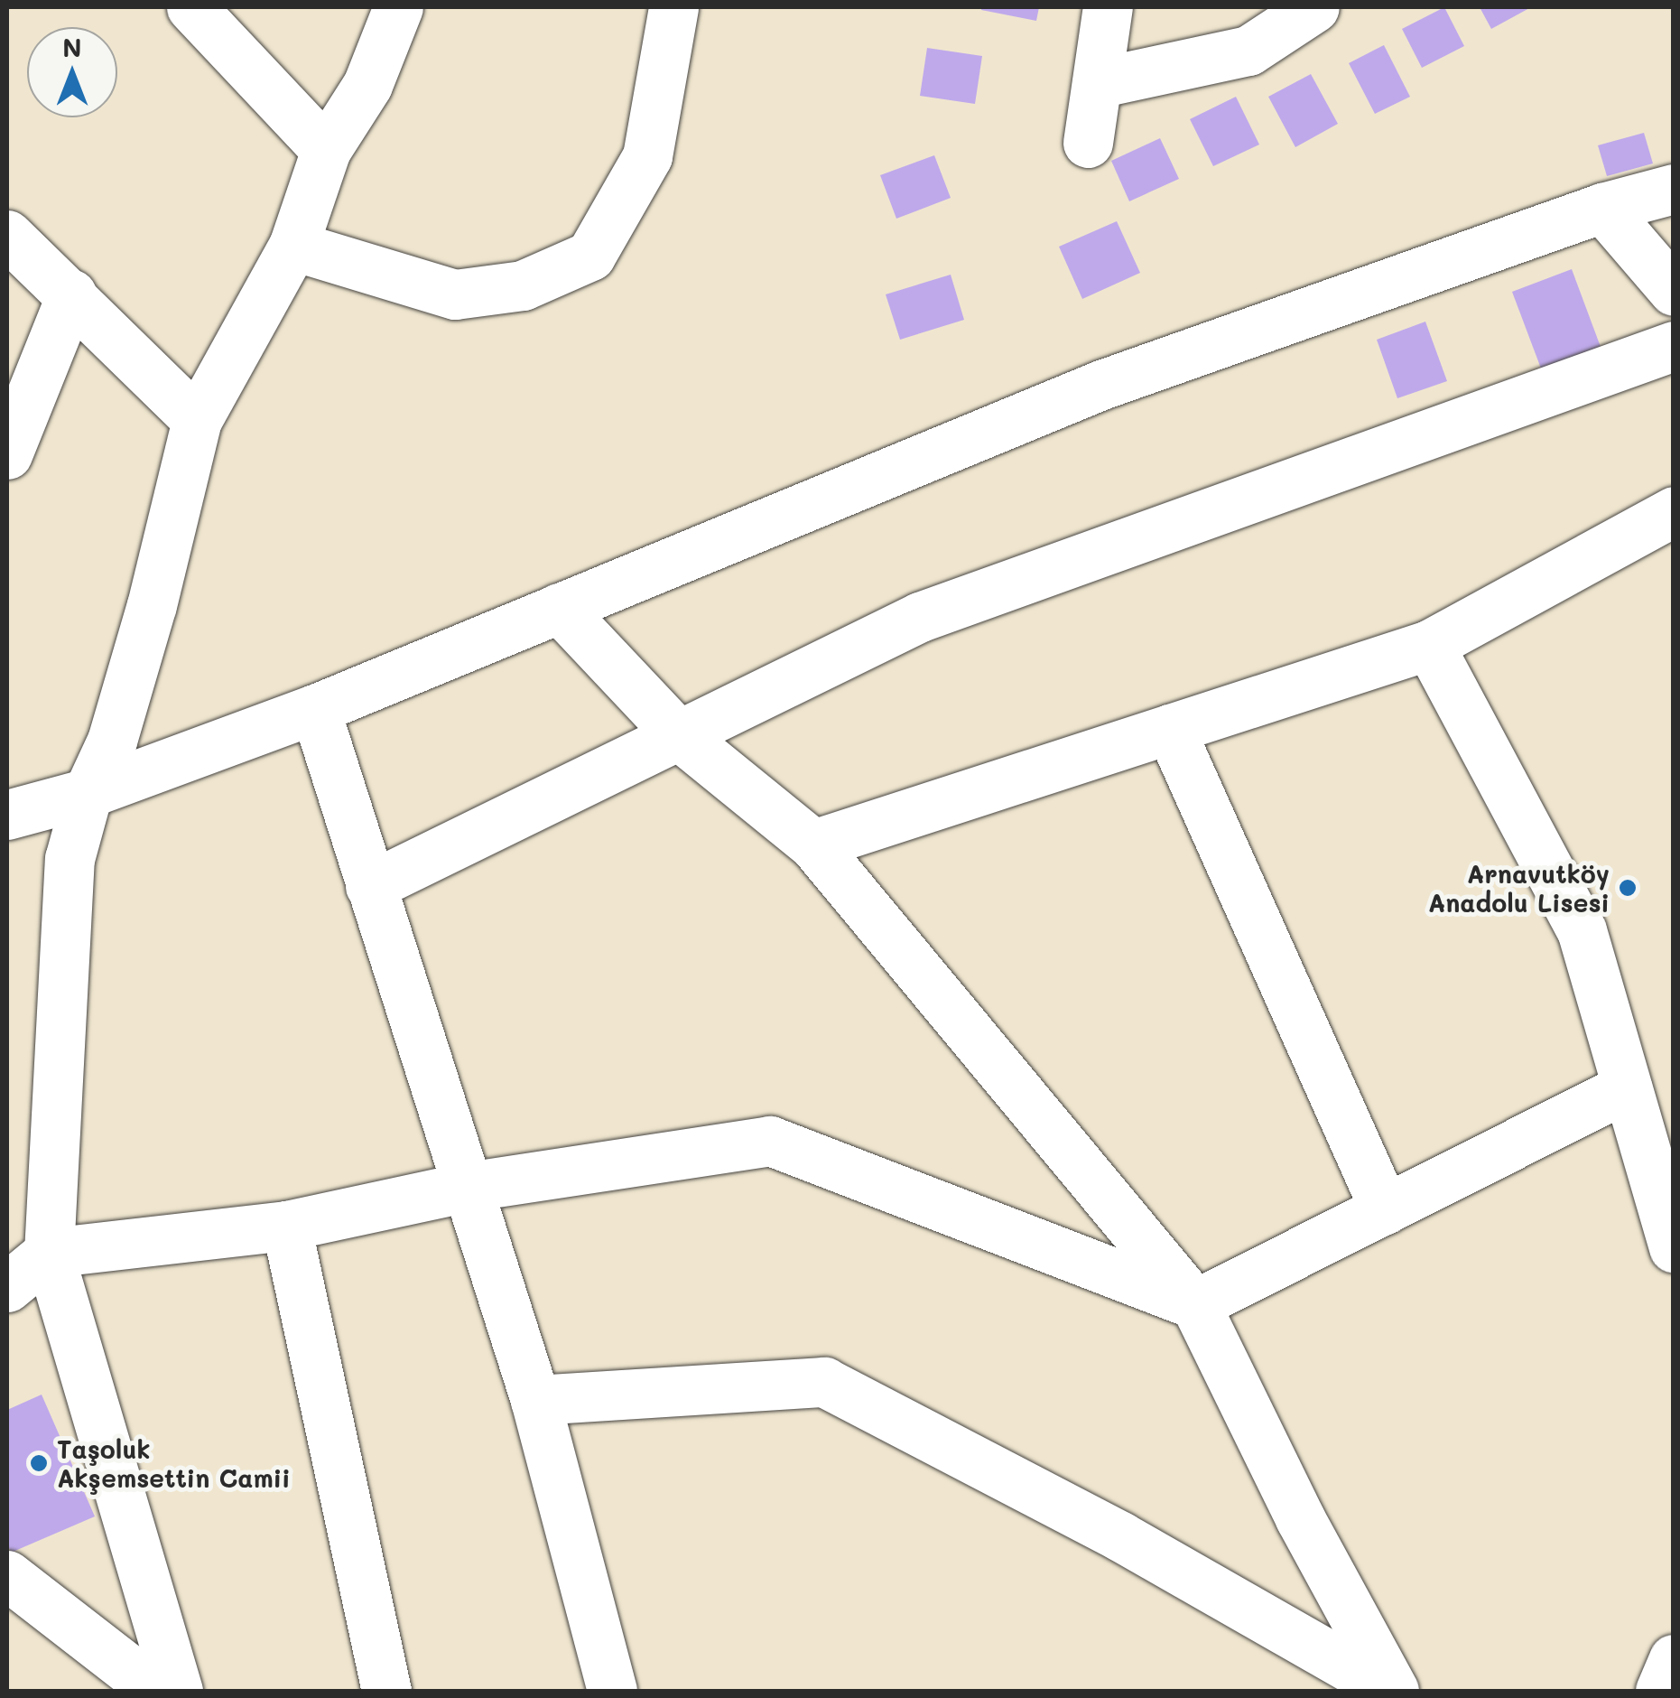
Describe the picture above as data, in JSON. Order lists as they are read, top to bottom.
{
  "places": ["Arnavutköy Anadolu Lisesi", "Taşoluk Akşemsettin Camii"],
  "north": "top"
}
